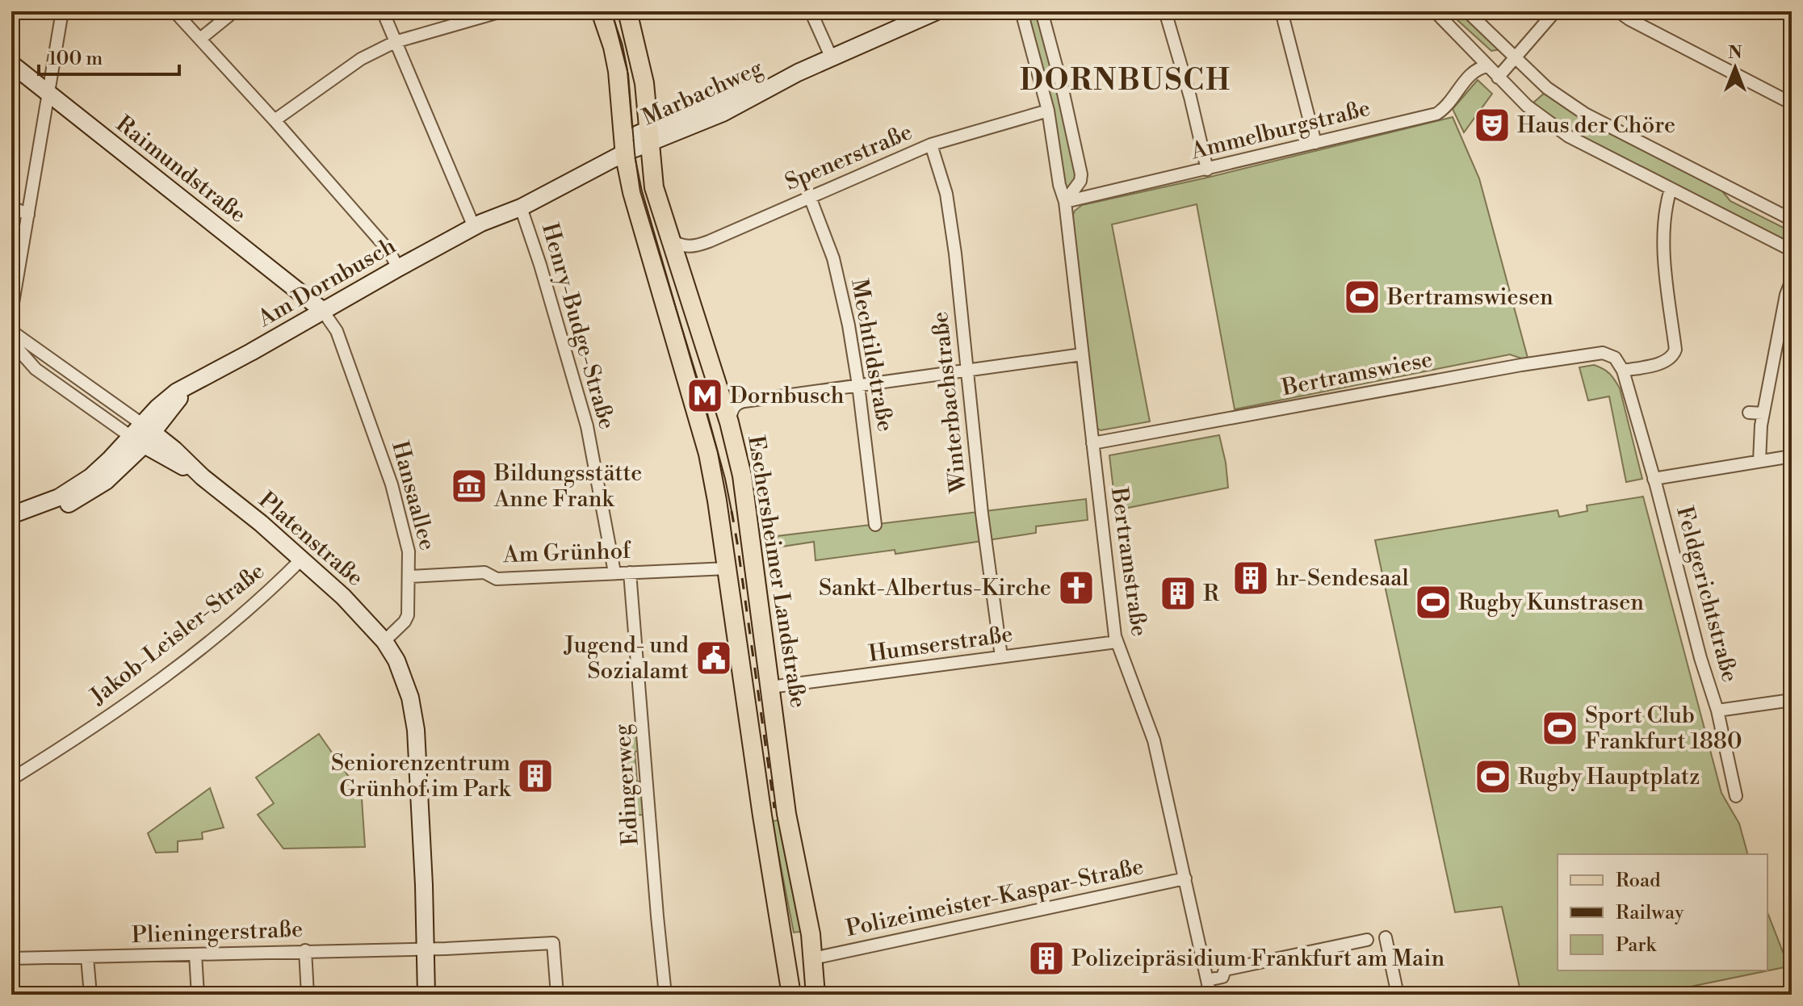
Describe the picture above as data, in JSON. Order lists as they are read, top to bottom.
{
  "streets": {
    "main road": [
      "Marbachweg",
      "Raimundstraße",
      "Am Dornbusch",
      "Platenstraße",
      "Eschersheimer Landstraße"
    ],
    "street": [
      "Ammelburgstraße",
      "Spenerstraße",
      "Henry-Budge-Straße",
      "Mechtildstraße",
      "Bertramswiese",
      "Winterbachstraße",
      "Hansaallee",
      "Am Grünhof",
      "Bertramstraße",
      "Feldgerichtstraße",
      "Jakob-Leisler-Straße",
      "Humserstraße",
      "Edingerweg",
      "Polizeimeister-Kaspar-Straße",
      "Plieningerstraße"
    ]
  },
  "crossings": [
    ["Marbachweg", "Am Dornbusch"],
    ["Marbachweg", "Eschersheimer Landstraße"],
    ["Ammelburgstraße", "Bertramstraße"],
    ["Spenerstraße", "Mechtildstraße"],
    ["Spenerstraße", "Winterbachstraße"],
    ["Spenerstraße", "Bertramstraße"],
    ["Spenerstraße", "Eschersheimer Landstraße"],
    ["Raimundstraße", "Am Dornbusch"],
    ["Raimundstraße", "Hansaallee"],
    ["Am Dornbusch", "Henry-Budge-Straße"],
    ["Am Dornbusch", "Hansaallee"],
    ["Am Dornbusch", "Platenstraße"],
    ["Am Dornbusch", "Eschersheimer Landstraße"],
    ["Henry-Budge-Straße", "Am Grünhof"],
    ["Bertramswiese", "Bertramstraße"],
    ["Bertramswiese", "Feldgerichtstraße"],
    ["Winterbachstraße", "Humserstraße"],
    ["Hansaallee", "Platenstraße"],
    ["Hansaallee", "Am Grünhof"],
    ["Platenstraße", "Jakob-Leisler-Straße"],
    ["Am Grünhof", "Eschersheimer Landstraße"],
    ["Am Grünhof", "Edingerweg"],
    ["Bertramstraße", "Humserstraße"],
    ["Bertramstraße", "Polizeimeister-Kaspar-Straße"],
    ["Eschersheimer Landstraße", "Humserstraße"],
    ["Eschersheimer Landstraße", "Polizeimeister-Kaspar-Straße"]
  ],
  "districts": ["DORNBUSCH"],
  "places": {
    "theatre": ["Haus der Chöre"],
    "sports": [
      "Bertramswiesen",
      "Rugby Kunstrasen",
      "Sport Club Frankfurt 1880",
      "Rugby Hauptplatz"
    ],
    "metro station": ["Dornbusch"],
    "museum": ["Bildungsstätte Anne Frank"],
    "building": [
      "hr-Sendesaal",
      "R",
      "Seniorenzentrum Grünhof im Park",
      "Polizeipräsidium Frankfurt am Main"
    ],
    "church": ["Sankt-Albertus-Kirche"],
    "public building": ["Jugend- und Sozialamt"]
  },
  "legend": ["Road", "Railway", "Park"],
  "scale_bar": "100 m",
  "north": "top"
}
